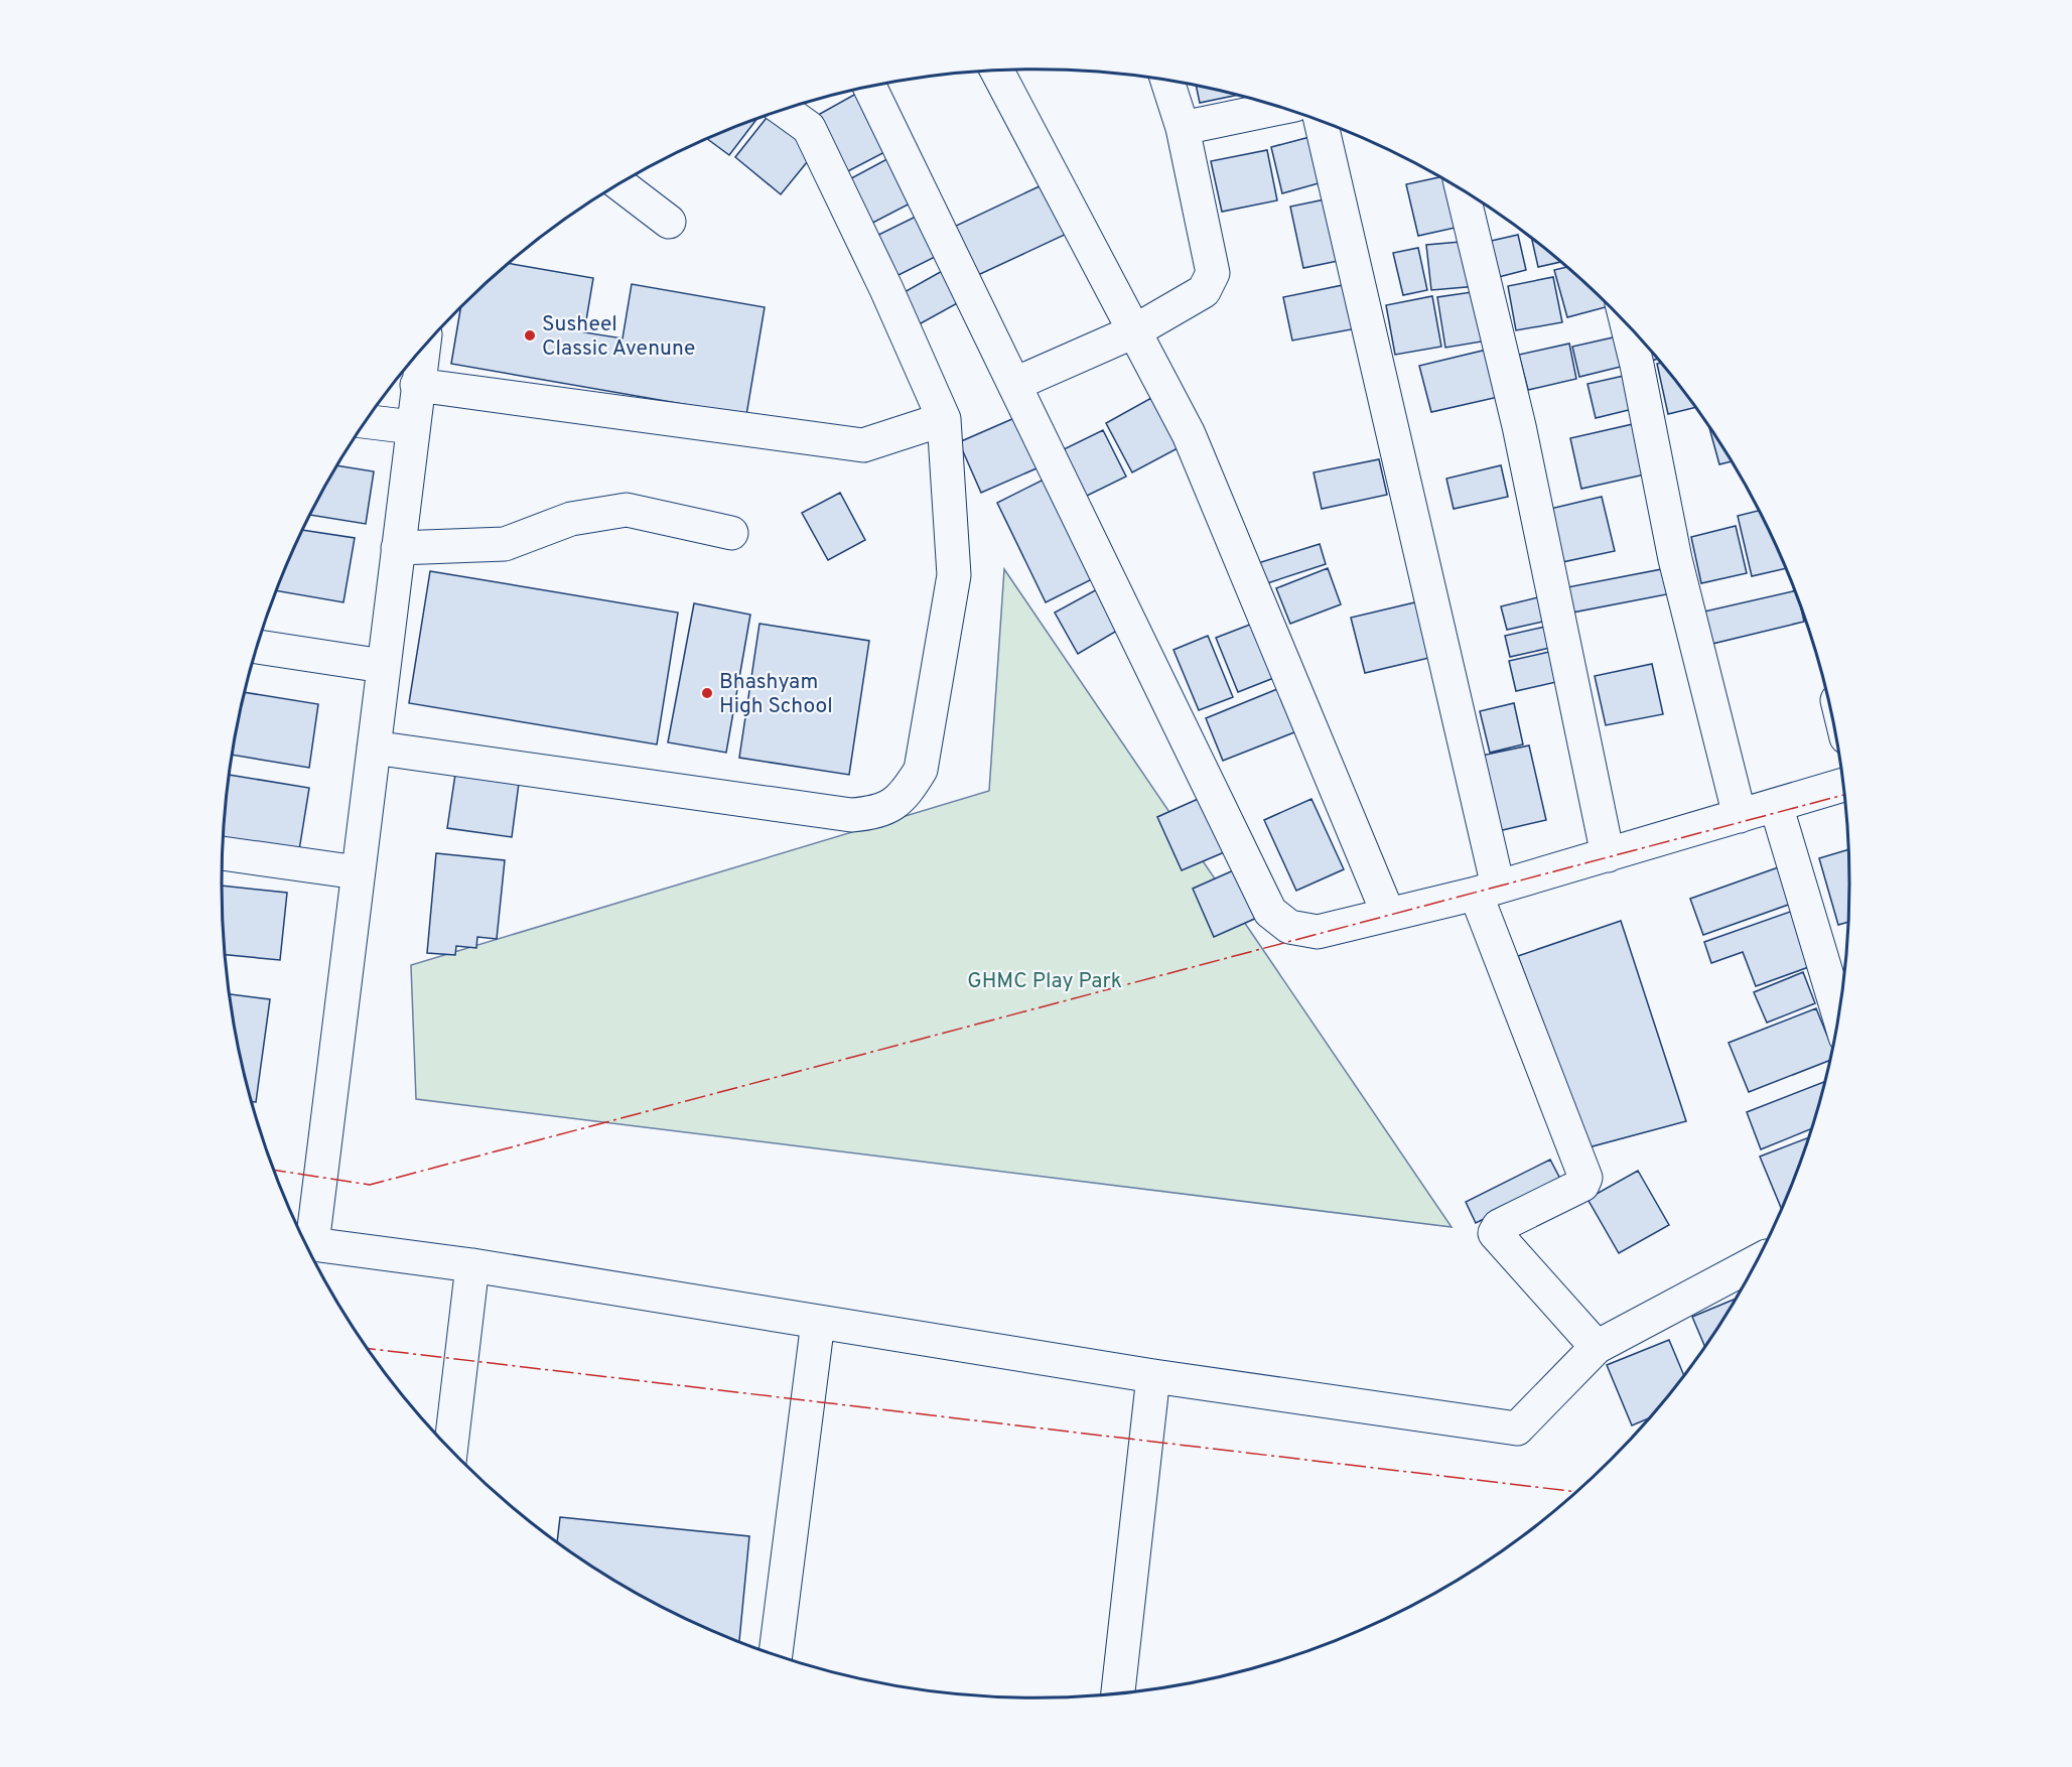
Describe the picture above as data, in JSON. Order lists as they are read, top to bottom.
{
  "parks": ["GHMC Play Park"],
  "places": ["Susheel Classic Avenune", "Bhashyam High School"]
}
